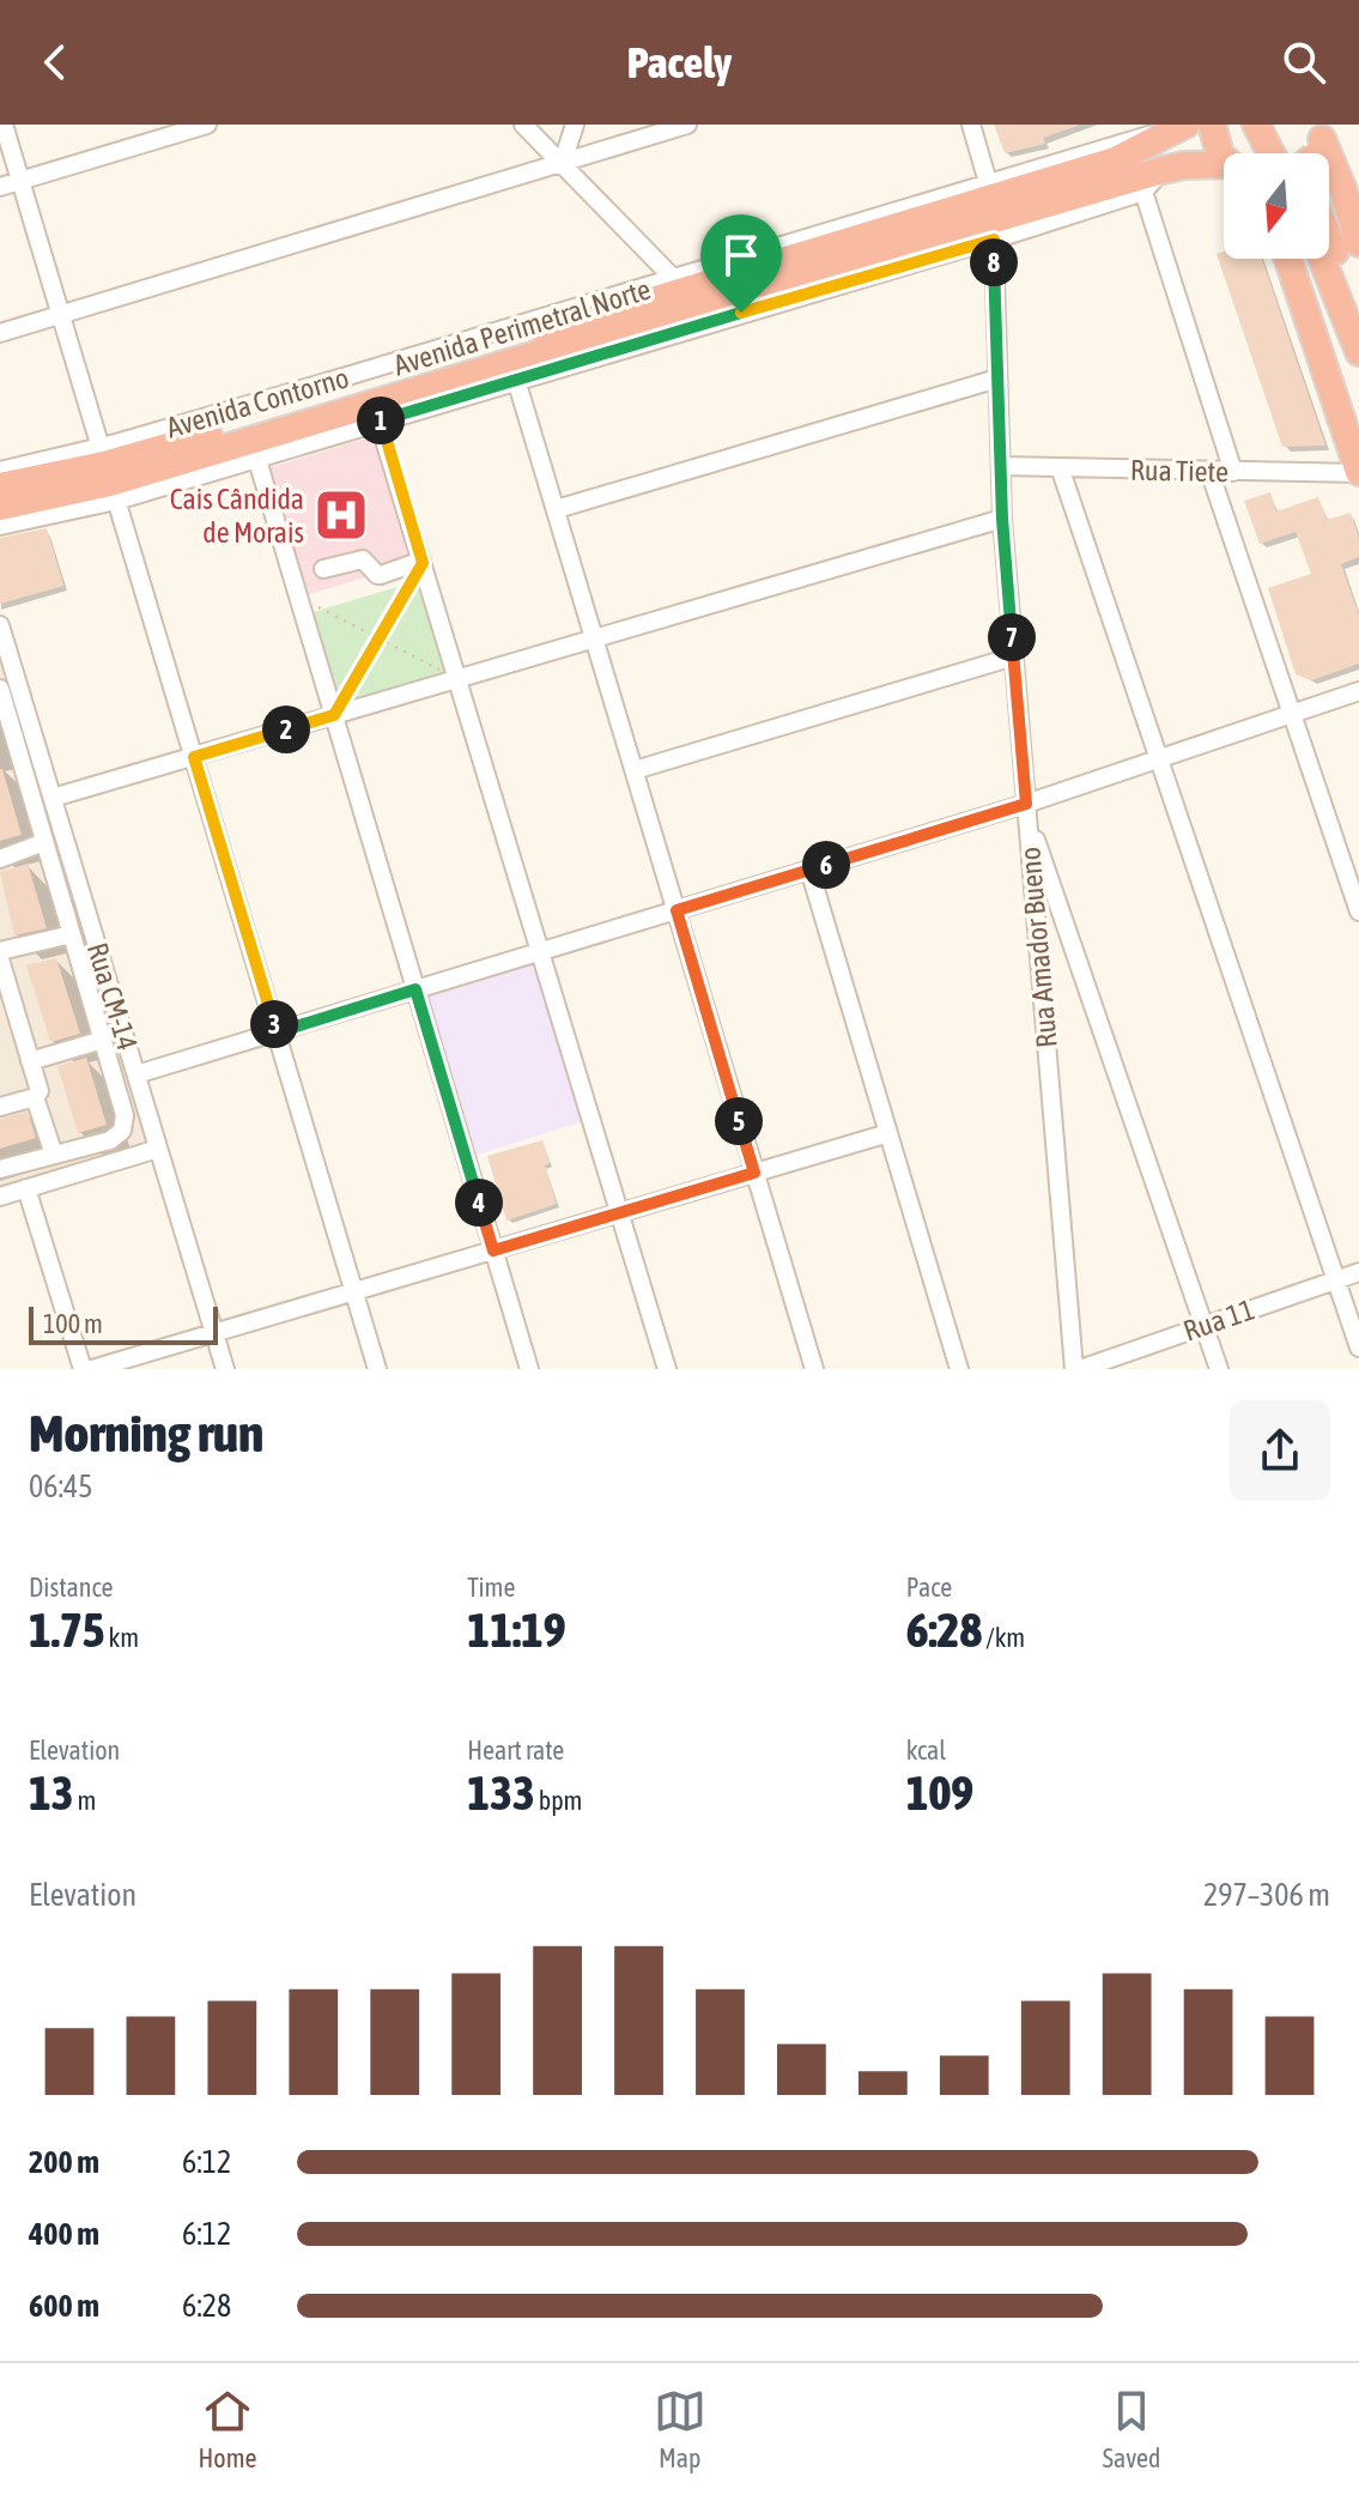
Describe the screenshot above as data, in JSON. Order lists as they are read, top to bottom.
{
  "streets": {
    "highway": ["Avenida Perimetral Norte"],
    "street": [
      "Avenida Contorno",
      "Rua Tiete",
      "Rua Amador Bueno",
      "Rua CM-14",
      "Rua 11"
    ]
  },
  "crossings": [
    ["Avenida Perimetral Norte", "Avenida Contorno"],
    ["Avenida Contorno", "Rua Amador Bueno"],
    ["Rua Tiete", "Rua Amador Bueno"],
    ["Rua Amador Bueno", "Rua 11"]
  ],
  "places": {
    "hospital": ["Cais Cândida de Morais"]
  },
  "scale_bar": "100 m",
  "north": "bottom",
  "page": {
    "header": "Pacely",
    "pins": [
      "8",
      "1",
      "7",
      "2",
      "6",
      "3",
      "5",
      "4"
    ],
    "scale": "100 m",
    "heading": ["Morning run", "06:45"],
    "stats": [
      ["Distance", "1.75 km"],
      ["Time", "11:19"],
      ["Pace", "6:28 /km"],
      ["Elevation", "13 m"],
      ["Heart rate", "133 bpm"],
      ["kcal", "109"]
    ],
    "chart": ["Elevation", "297–306 m"],
    "list": [
      {
        "name": "200 m",
        "note": "6:12"
      },
      {
        "name": "400 m",
        "note": "6:12"
      },
      {
        "name": "600 m",
        "note": "6:28"
      }
    ],
    "tabs": ["Home", "Map", "Saved"]
  }
}
